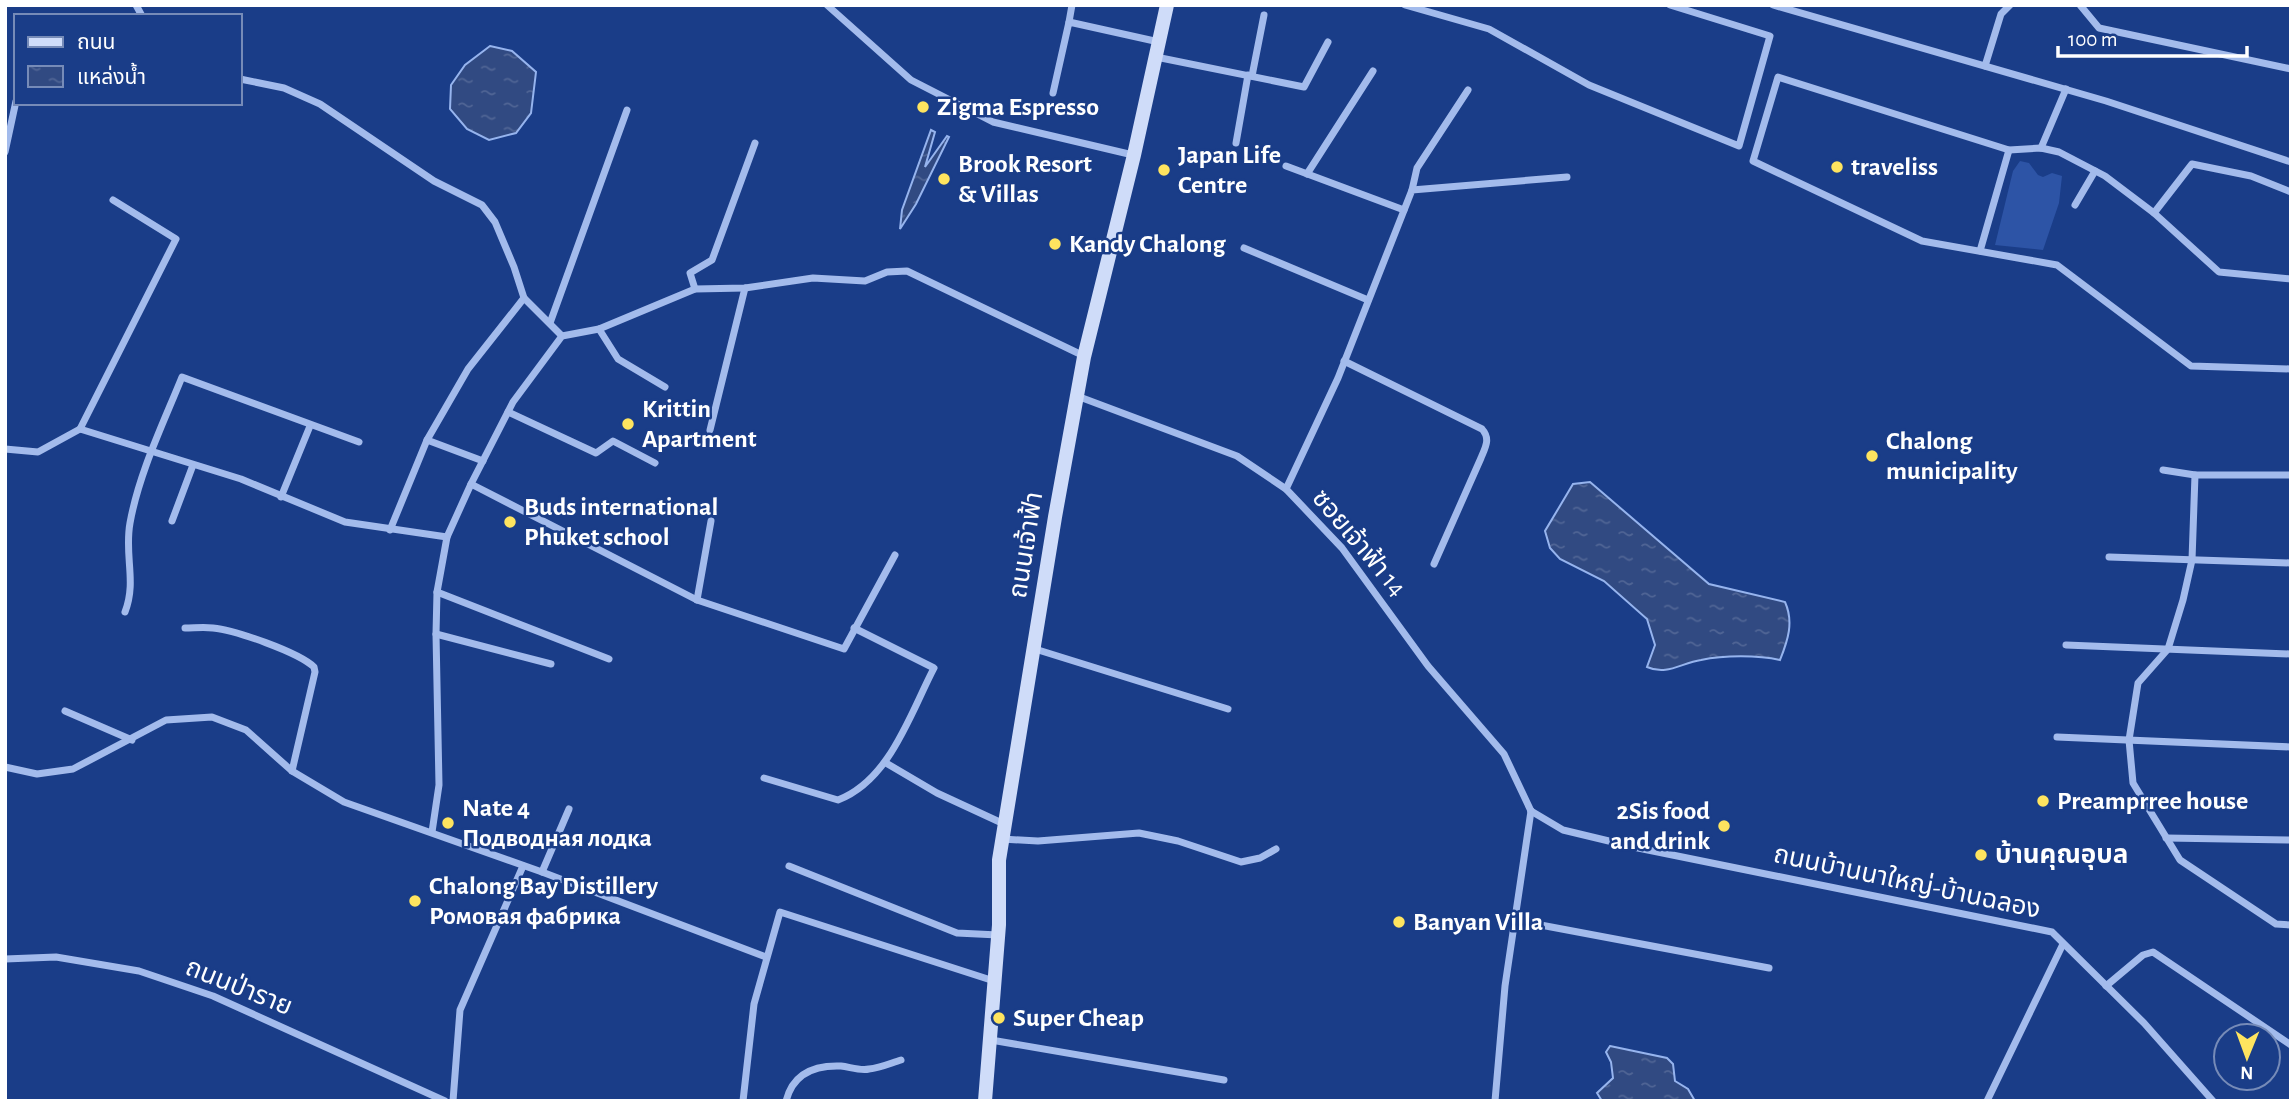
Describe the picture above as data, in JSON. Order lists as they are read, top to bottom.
{
  "streets": {
    "main road": ["ถนนเจ้าฟ้า"],
    "street": ["ซอยเจ้าฟ้า 14", "ถนนบ้านนาใหญ่-บ้านฉลอง", "ถนนป่าราย"]
  },
  "crossings": [
    ["ซอยเจ้าฟ้า 14", "ถนนเจ้าฟ้า"],
    ["ซอยเจ้าฟ้า 14", "ถนนบ้านนาใหญ่-บ้านฉลอง"]
  ],
  "places": [
    "Zigma Espresso",
    "traveliss",
    "Japan Life Centre",
    "Brook Resort & Villas",
    "Kandy Chalong",
    "Krittin Apartment",
    "Chalong municipality",
    "Buds international Phuket school",
    "Preamprree house",
    "Nate 4 Подводная лодка",
    "2Sis food and drink",
    "บ้านคุณอุบล",
    "Chalong Bay Distillery Ромовая фабрика",
    "Banyan Villa",
    "Super Cheap"
  ],
  "legend": ["ถนน", "แหล่งน้ำ"],
  "scale_bar": "100 m",
  "north": "bottom"
}
